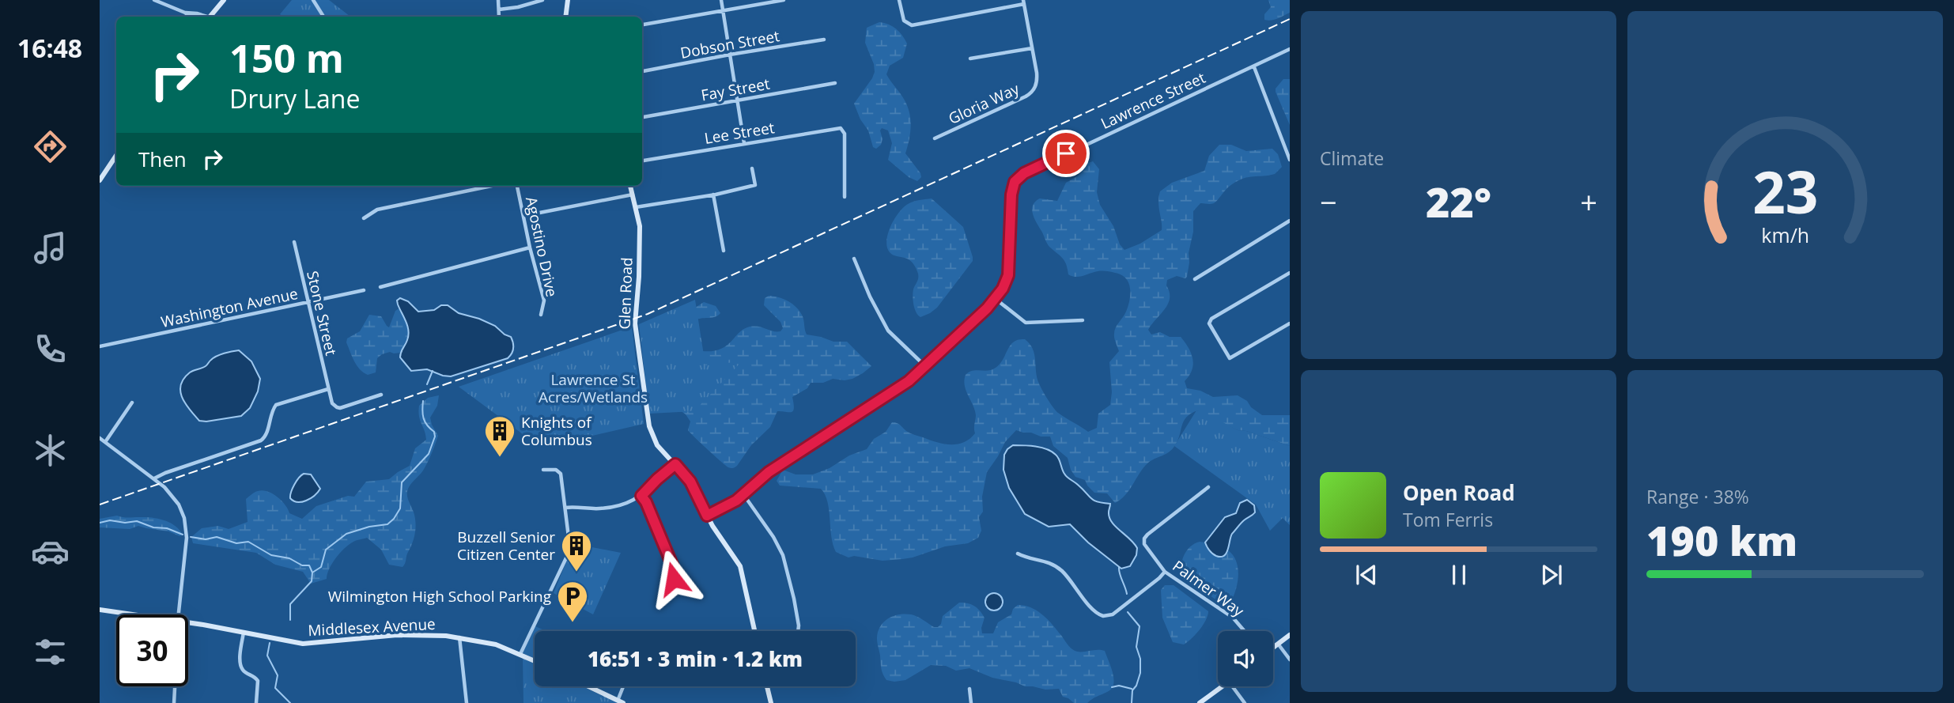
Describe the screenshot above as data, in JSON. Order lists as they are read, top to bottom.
{
  "streets": {
    "street": [
      "Dobson Street",
      "Fay Street",
      "Lawrence Street",
      "Gloria Way",
      "Lee Street",
      "Agostino Drive",
      "Glen Road",
      "Washington Avenue",
      "Stone Street",
      "Palmer Way",
      "Middlesex Avenue"
    ]
  },
  "crossings": [
    ["Lawrence Street", "Glen Road"],
    ["Washington Avenue", "Stone Street"]
  ],
  "parks": ["Lawrence St Acres/Wetlands"],
  "places": {
    "building": ["Knights of Columbus", "Buzzell Senior Citizen Center"],
    "parking": ["Wilmington High School Parking"]
  },
  "page": {
    "tabs": "16:48",
    "tile": [
      "Climate",
      ["Range · 38%", "190 km"]
    ],
    "turn": ["150 m", "Drury Lane"],
    "then": "Then",
    "heat": ["−", "22°", "+"],
    "song": ["Open Road", "Tom Ferris"],
    "limit": "30",
    "trip": "16:51 · 3 min · 1.2 km",
    "gauge": ["23", "km/h"]
  }
}
